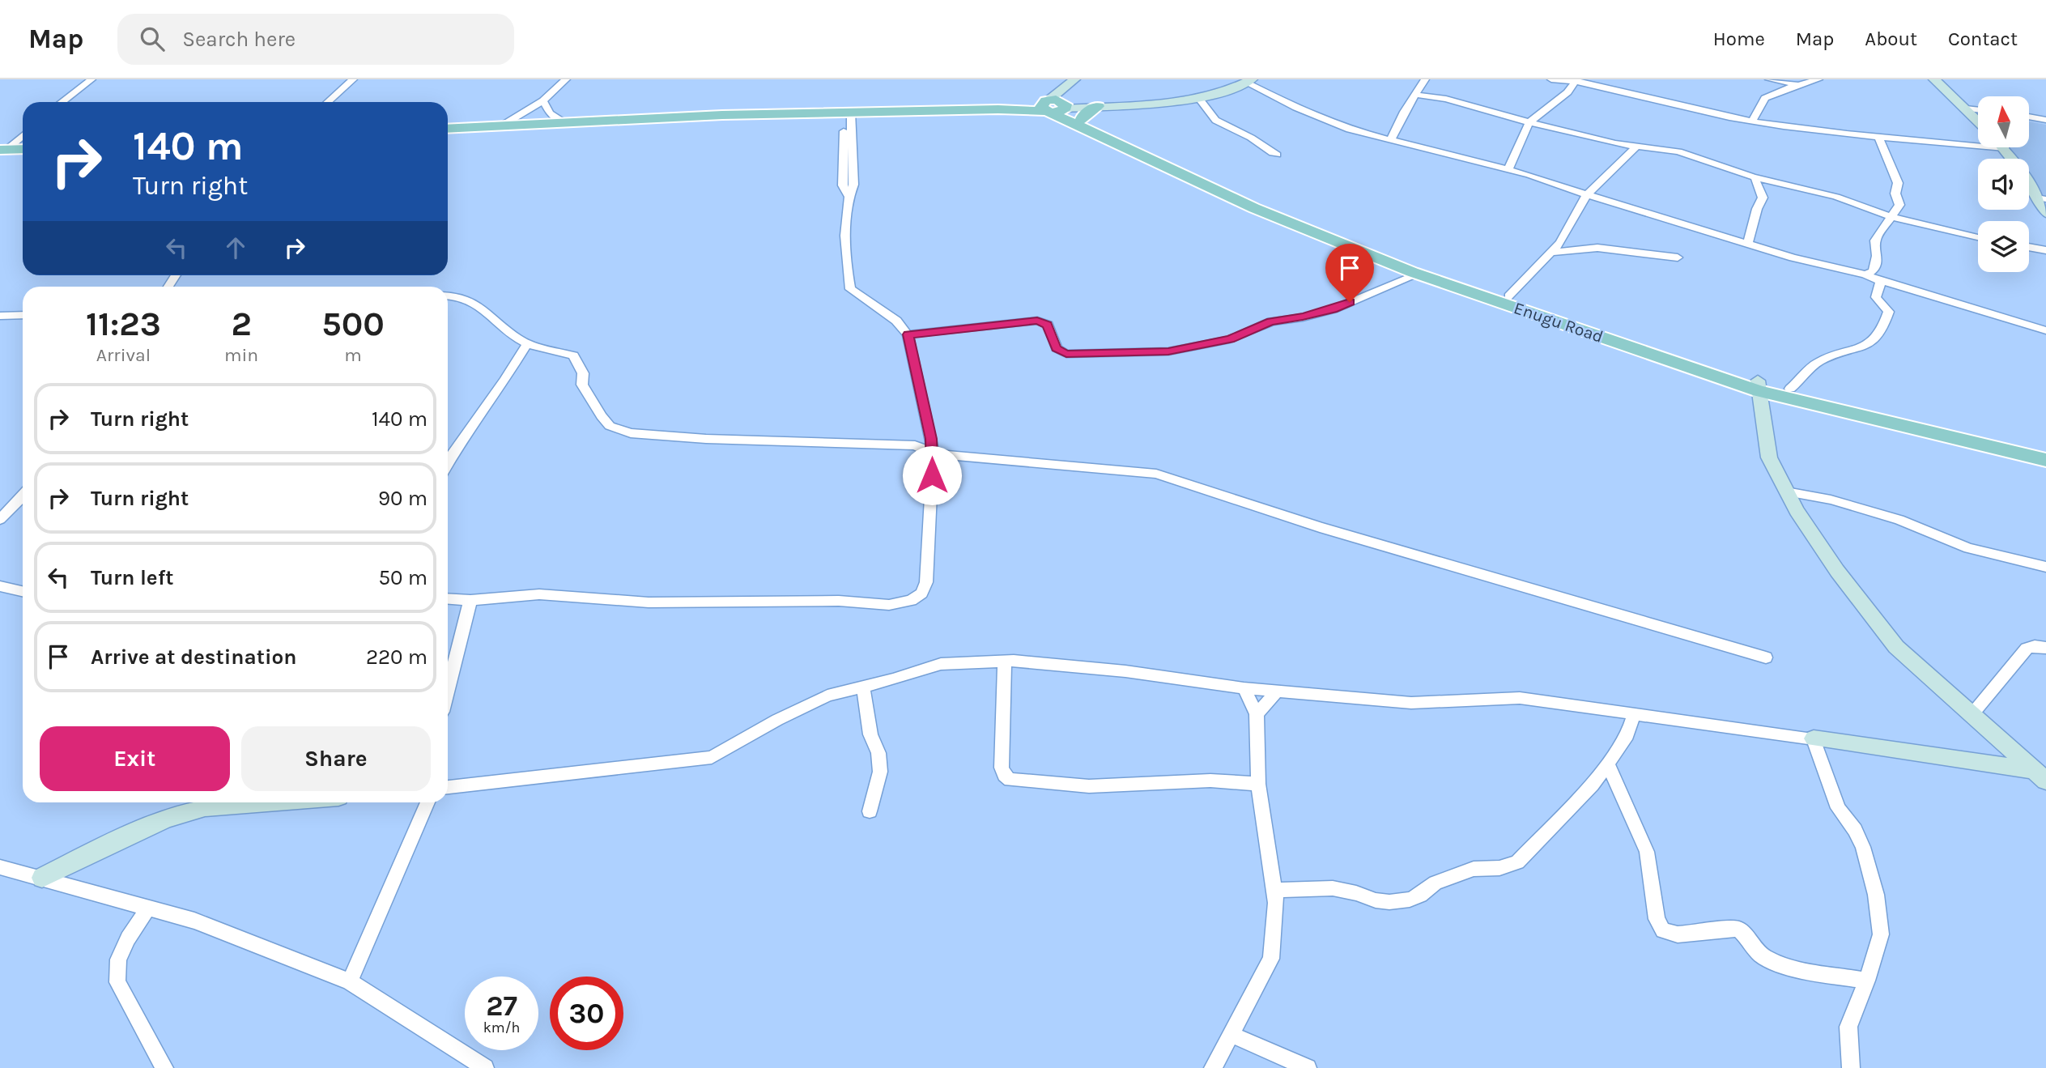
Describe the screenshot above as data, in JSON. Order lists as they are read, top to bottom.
{
  "streets": {
    "main road": ["Enugu Road"]
  },
  "north": "top",
  "page": {
    "header": "Map",
    "search": "Search here",
    "nav": [
      "Home",
      "Map",
      "About",
      "Contact"
    ],
    "turn": ["140 m", "Turn right"],
    "eta": [
      "11:23",
      "Arrival",
      "2",
      "min",
      "500",
      "m"
    ],
    "list": [
      {
        "name": "Turn right",
        "value": "140 m"
      },
      {
        "name": "Turn right",
        "value": "90 m"
      },
      {
        "name": "Turn left",
        "value": "50 m"
      },
      {
        "name": "Arrive at destination",
        "value": "220 m"
      }
    ],
    "buttons": ["Exit", "Share"],
    "speed": "27 km/h",
    "limit": "30"
  }
}
